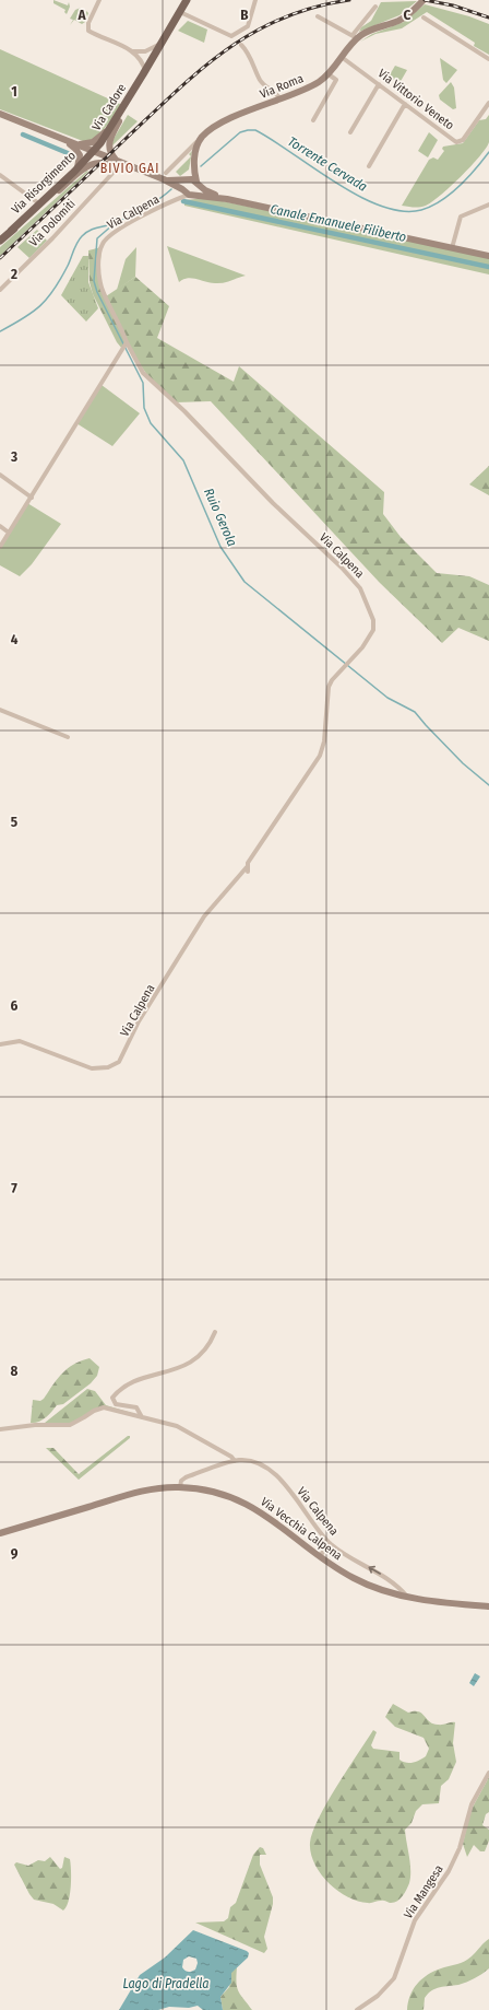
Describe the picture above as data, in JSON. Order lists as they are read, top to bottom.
{
  "streets": {
    "main road": ["Via Cadore", "Via Risorgimento"],
    "street": [
      "Via Roma",
      "Via Vittorio Veneto",
      "Via Calpena",
      "Via Dolomiti",
      "Via Vecchia Calpena",
      "Via Mangesa"
    ]
  },
  "crossings": [
    ["Via Roma", "Via Vittorio Veneto"],
    ["Via Cadore", "Via Risorgimento"],
    ["Via Risorgimento", "Via Dolomiti"],
    ["Via Calpena", "Via Vecchia Calpena"]
  ],
  "districts": ["BIVIO GAI"],
  "water": [
    "Torrente Cervada",
    "Canale Emanuele Filiberto",
    "Ruio Gerola",
    "Lago di Pradella"
  ],
  "grid": {
    "columns": ["A", "B", "C"],
    "rows": [
      "1",
      "2",
      "3",
      "4",
      "5",
      "6",
      "7",
      "8",
      "9"
    ]
  }
}
